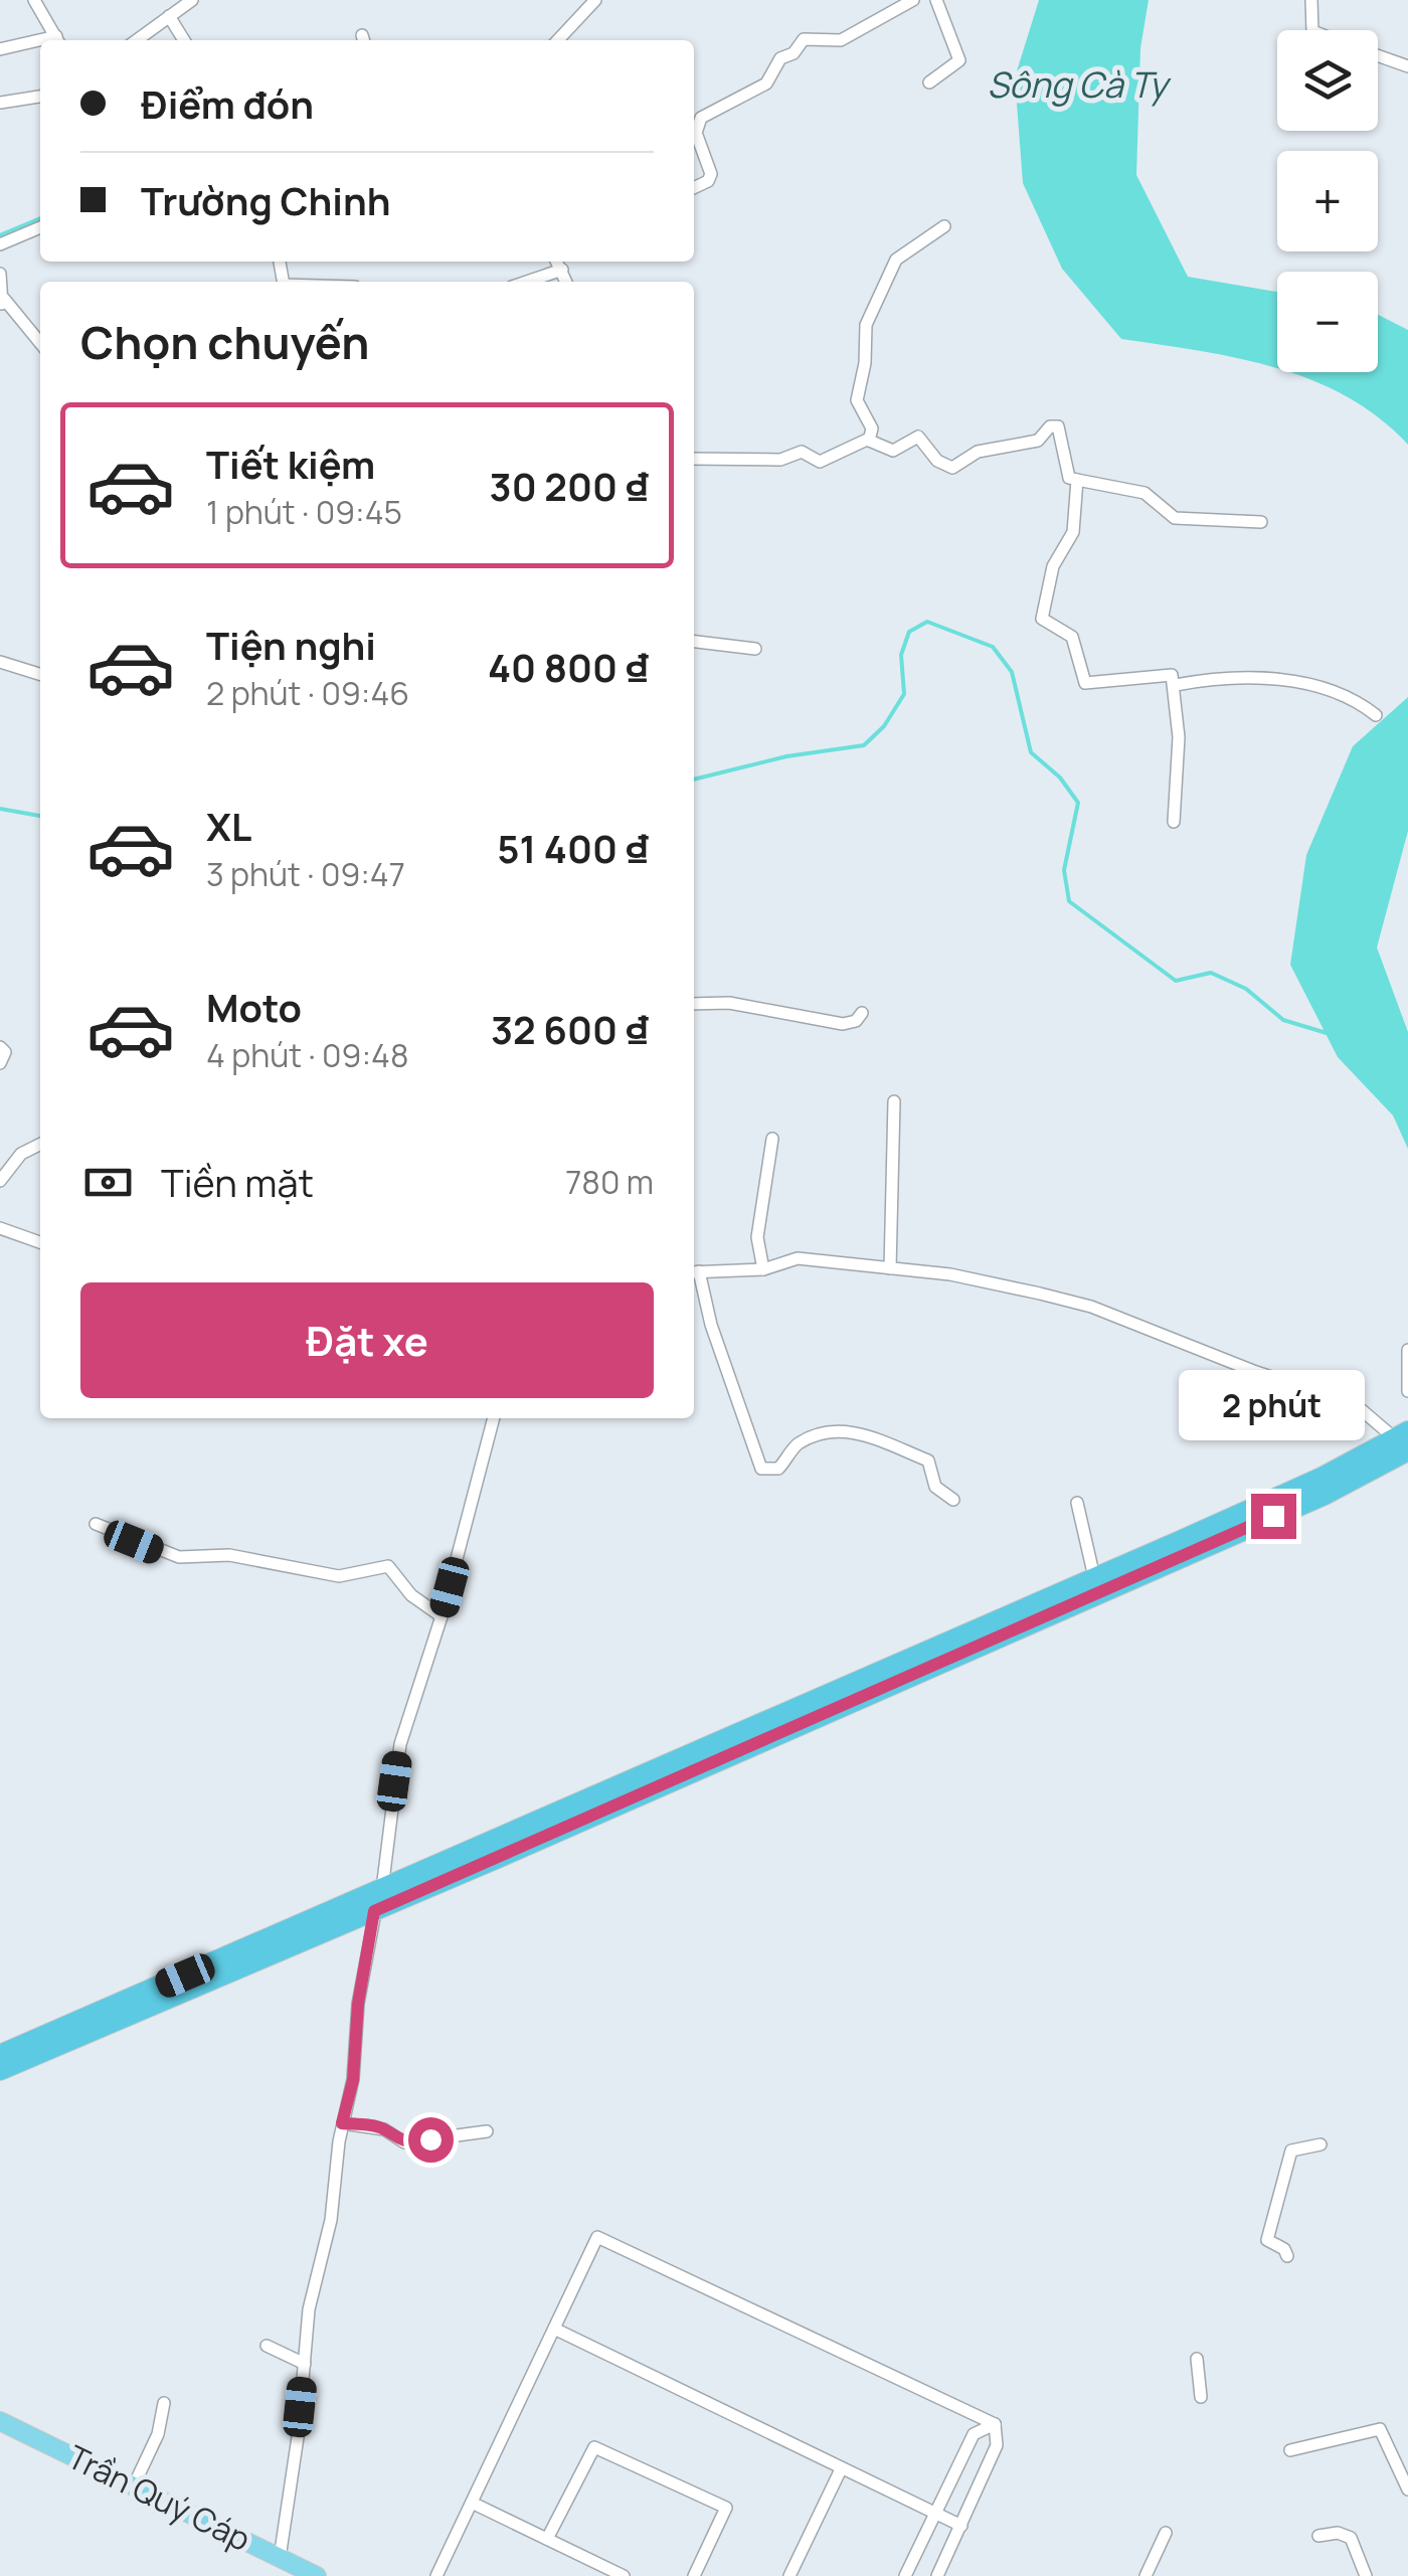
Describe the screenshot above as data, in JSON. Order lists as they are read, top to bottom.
{
  "streets": {
    "main road": ["Trần Quý Cáp"]
  },
  "water": ["Sông Cà Ty"],
  "page": {
    "map_buttons": ["+", "−"],
    "banner": ["Điểm đón", "Trường Chinh"],
    "heading": "Chọn chuyến",
    "list": [
      {
        "name": "Tiết kiệm",
        "note": "1 phút · 09:45",
        "value": "30 200 ₫"
      },
      {
        "name": "Tiện nghi",
        "note": "2 phút · 09:46",
        "value": "40 800 ₫"
      },
      {
        "name": "XL",
        "note": "3 phút · 09:47",
        "value": "51 400 ₫"
      },
      {
        "name": "Moto",
        "note": "4 phút · 09:48",
        "value": "32 600 ₫"
      }
    ],
    "pay": ["Tiền mặt", "780 m"],
    "buttons": "Đặt xe",
    "bubble": "2 phút"
  }
}
